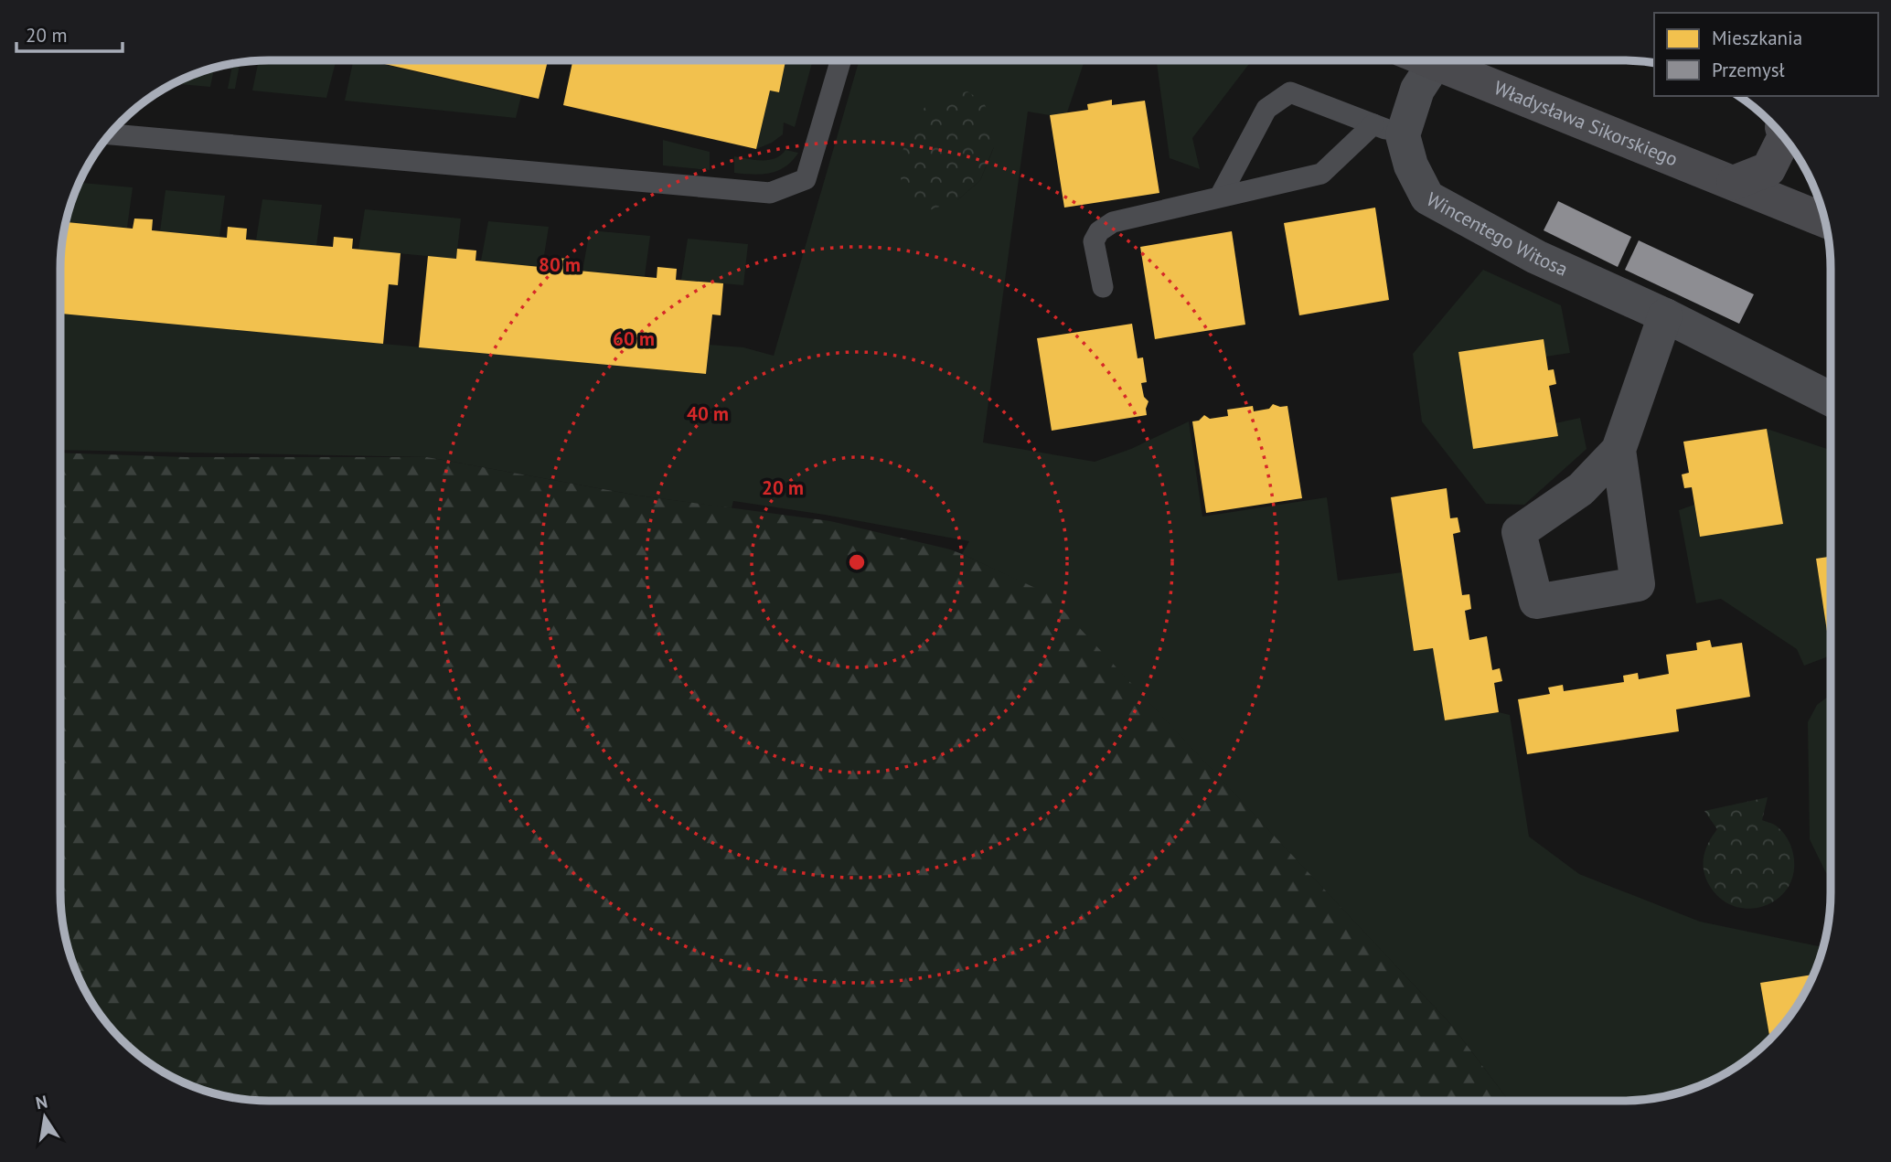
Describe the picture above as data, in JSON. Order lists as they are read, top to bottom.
{
  "streets": {
    "street": ["Władysława Sikorskiego", "Wincentego Witosa"]
  },
  "legend": ["Mieszkania", "Przemysł"],
  "scale_bar": "20 m",
  "north": "top",
  "rings": [
    "80 m",
    "60 m",
    "40 m",
    "20 m"
  ]
}
